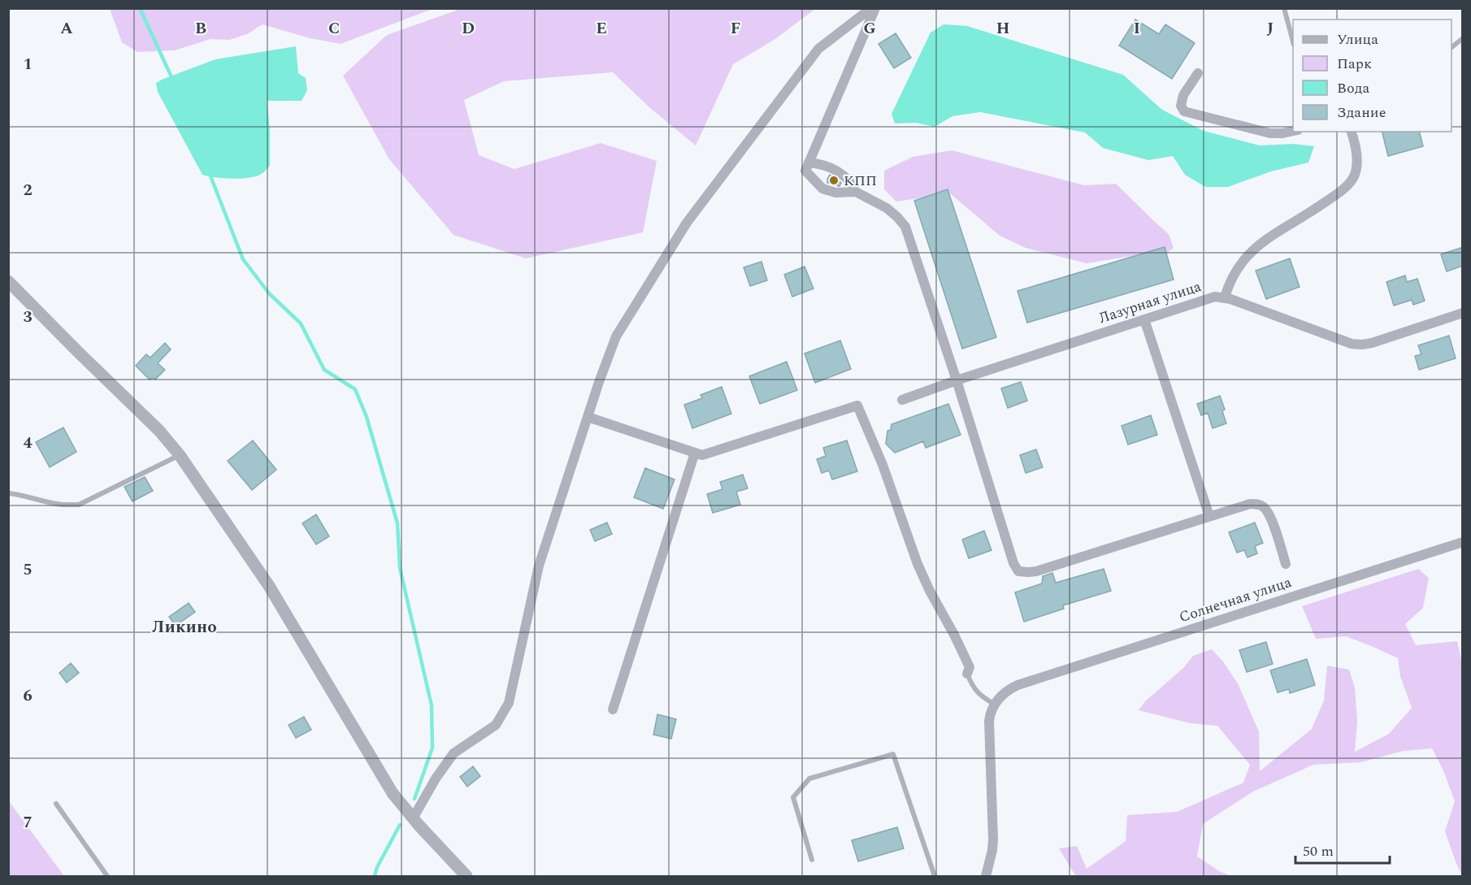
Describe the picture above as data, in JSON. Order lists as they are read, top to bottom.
{
  "streets": {
    "street": ["Лазурная улица", "Солнечная улица"]
  },
  "districts": ["Ликино"],
  "places": ["КПП"],
  "legend": [
    "Улица",
    "Парк",
    "Вода",
    "Здание"
  ],
  "scale_bar": "50 m",
  "grid": {
    "columns": [
      "A",
      "B",
      "C",
      "D",
      "E",
      "F",
      "G",
      "H",
      "I",
      "J"
    ],
    "rows": [
      "1",
      "2",
      "3",
      "4",
      "5",
      "6",
      "7"
    ]
  }
}
